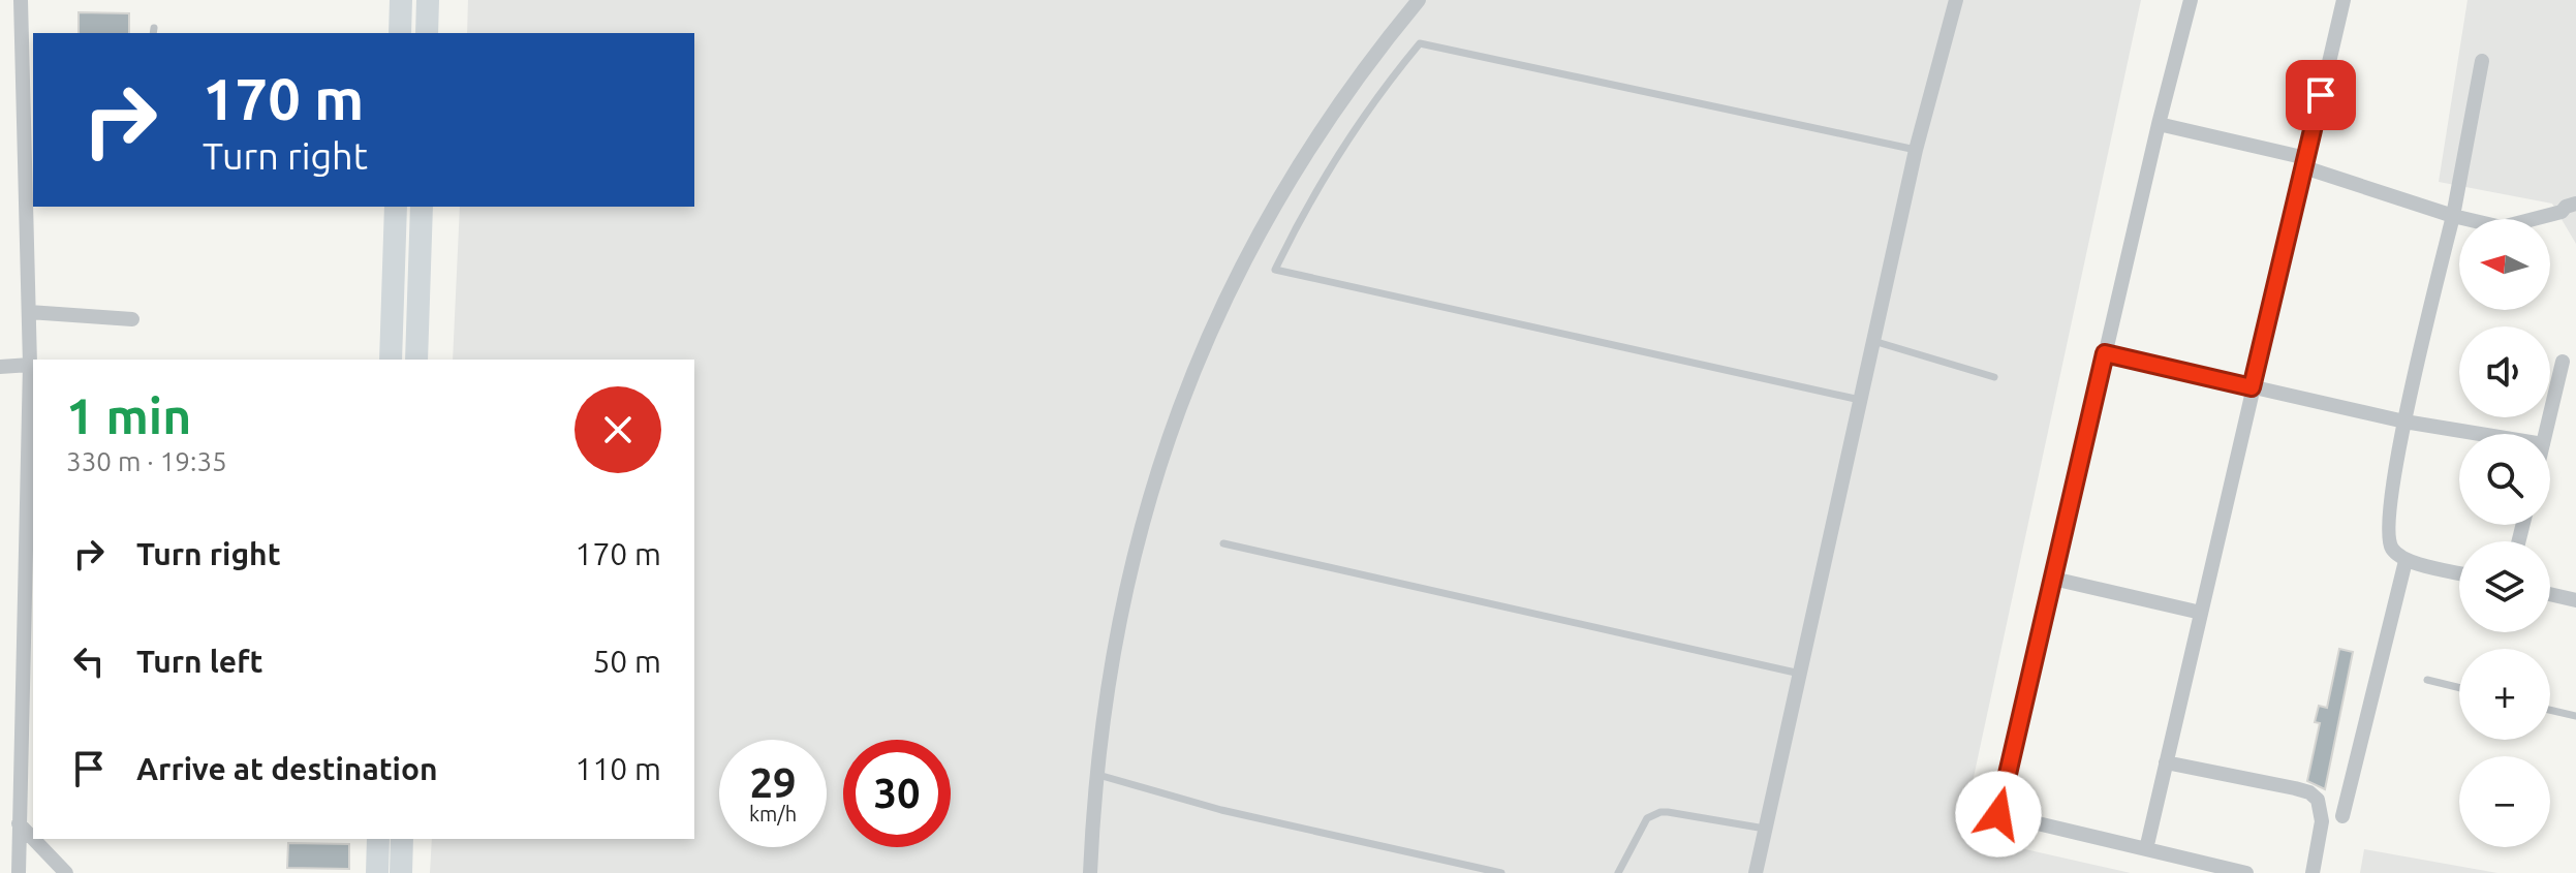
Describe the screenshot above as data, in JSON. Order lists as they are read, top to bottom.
{
  "north": "left",
  "page": {
    "turn": ["170 m", "Turn right"],
    "map_buttons": ["+", "−"],
    "heading": ["1 min", "330 m · 19:35"],
    "list": [
      {
        "name": "Turn right",
        "value": "170 m"
      },
      {
        "name": "Turn left",
        "value": "50 m"
      },
      {
        "name": "Arrive at destination",
        "value": "110 m"
      }
    ],
    "speed": "29 km/h",
    "limit": "30"
  }
}
